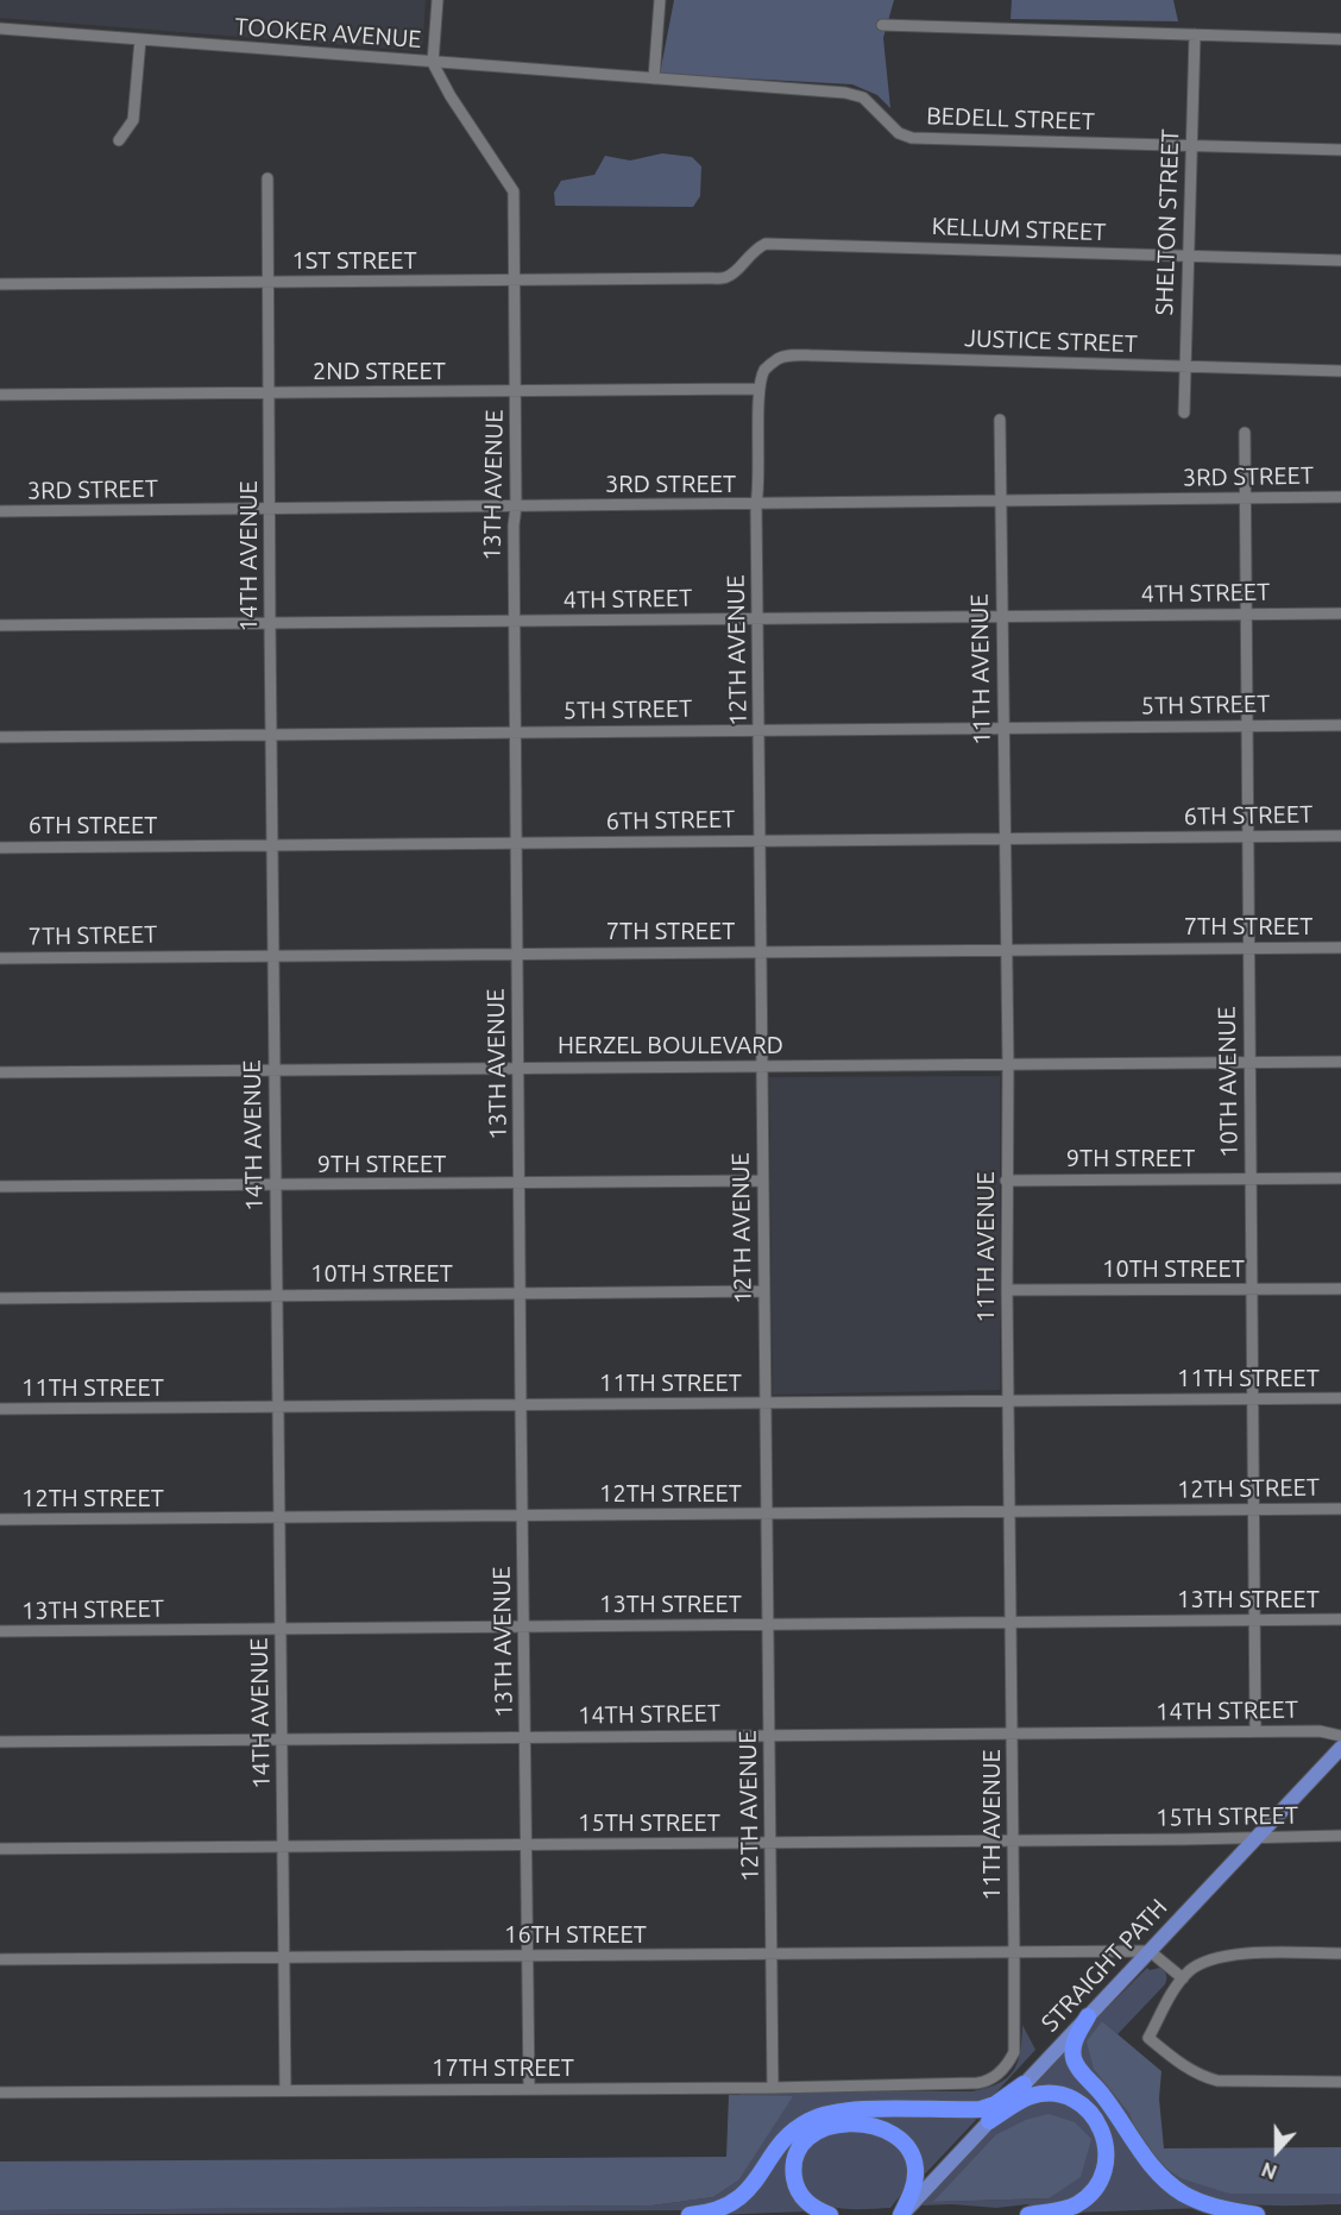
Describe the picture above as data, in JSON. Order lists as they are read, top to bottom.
{
  "streets": {
    "main road": ["STRAIGHT PATH"],
    "street": [
      "TOOKER AVENUE",
      "BEDELL STREET",
      "SHELTON STREET",
      "KELLUM STREET",
      "1ST STREET",
      "JUSTICE STREET",
      "2ND STREET",
      "3RD STREET",
      "13TH AVENUE",
      "14TH AVENUE",
      "4TH STREET",
      "12TH AVENUE",
      "11TH AVENUE",
      "5TH STREET",
      "6TH STREET",
      "7TH STREET",
      "HERZEL BOULEVARD",
      "10TH AVENUE",
      "9TH STREET",
      "10TH STREET",
      "11TH STREET",
      "12TH STREET",
      "13TH STREET",
      "14TH STREET",
      "15TH STREET",
      "16TH STREET",
      "17TH STREET"
    ]
  },
  "crossings": [
    ["TOOKER AVENUE", "BEDELL STREET"],
    ["TOOKER AVENUE", "13TH AVENUE"],
    ["BEDELL STREET", "SHELTON STREET"],
    ["SHELTON STREET", "KELLUM STREET"],
    ["SHELTON STREET", "JUSTICE STREET"],
    ["KELLUM STREET", "1ST STREET"],
    ["1ST STREET", "13TH AVENUE"],
    ["1ST STREET", "14TH AVENUE"],
    ["JUSTICE STREET", "12TH AVENUE"],
    ["2ND STREET", "13TH AVENUE"],
    ["2ND STREET", "14TH AVENUE"],
    ["2ND STREET", "12TH AVENUE"],
    ["3RD STREET", "13TH AVENUE"],
    ["3RD STREET", "14TH AVENUE"],
    ["3RD STREET", "12TH AVENUE"],
    ["3RD STREET", "11TH AVENUE"],
    ["3RD STREET", "10TH AVENUE"],
    ["13TH AVENUE", "4TH STREET"],
    ["13TH AVENUE", "5TH STREET"],
    ["13TH AVENUE", "6TH STREET"],
    ["13TH AVENUE", "7TH STREET"],
    ["13TH AVENUE", "HERZEL BOULEVARD"],
    ["13TH AVENUE", "9TH STREET"],
    ["13TH AVENUE", "10TH STREET"],
    ["13TH AVENUE", "11TH STREET"],
    ["13TH AVENUE", "12TH STREET"],
    ["13TH AVENUE", "13TH STREET"],
    ["13TH AVENUE", "14TH STREET"],
    ["13TH AVENUE", "15TH STREET"],
    ["13TH AVENUE", "16TH STREET"],
    ["13TH AVENUE", "17TH STREET"],
    ["14TH AVENUE", "4TH STREET"],
    ["14TH AVENUE", "5TH STREET"],
    ["14TH AVENUE", "6TH STREET"],
    ["14TH AVENUE", "7TH STREET"],
    ["14TH AVENUE", "HERZEL BOULEVARD"],
    ["14TH AVENUE", "9TH STREET"],
    ["14TH AVENUE", "10TH STREET"],
    ["14TH AVENUE", "11TH STREET"],
    ["14TH AVENUE", "12TH STREET"],
    ["14TH AVENUE", "13TH STREET"],
    ["14TH AVENUE", "14TH STREET"],
    ["14TH AVENUE", "15TH STREET"],
    ["14TH AVENUE", "16TH STREET"],
    ["14TH AVENUE", "17TH STREET"],
    ["4TH STREET", "12TH AVENUE"],
    ["4TH STREET", "11TH AVENUE"],
    ["4TH STREET", "10TH AVENUE"],
    ["12TH AVENUE", "5TH STREET"],
    ["12TH AVENUE", "6TH STREET"],
    ["12TH AVENUE", "7TH STREET"],
    ["12TH AVENUE", "HERZEL BOULEVARD"],
    ["12TH AVENUE", "9TH STREET"],
    ["12TH AVENUE", "10TH STREET"],
    ["12TH AVENUE", "11TH STREET"],
    ["12TH AVENUE", "12TH STREET"],
    ["12TH AVENUE", "13TH STREET"],
    ["12TH AVENUE", "14TH STREET"],
    ["12TH AVENUE", "15TH STREET"],
    ["12TH AVENUE", "16TH STREET"],
    ["12TH AVENUE", "17TH STREET"],
    ["11TH AVENUE", "5TH STREET"],
    ["11TH AVENUE", "6TH STREET"],
    ["11TH AVENUE", "7TH STREET"],
    ["11TH AVENUE", "HERZEL BOULEVARD"],
    ["11TH AVENUE", "9TH STREET"],
    ["11TH AVENUE", "10TH STREET"],
    ["11TH AVENUE", "11TH STREET"],
    ["11TH AVENUE", "12TH STREET"],
    ["11TH AVENUE", "13TH STREET"],
    ["11TH AVENUE", "14TH STREET"],
    ["11TH AVENUE", "15TH STREET"],
    ["11TH AVENUE", "16TH STREET"],
    ["11TH AVENUE", "17TH STREET"],
    ["5TH STREET", "10TH AVENUE"],
    ["6TH STREET", "10TH AVENUE"],
    ["7TH STREET", "10TH AVENUE"],
    ["HERZEL BOULEVARD", "10TH AVENUE"],
    ["10TH AVENUE", "9TH STREET"],
    ["10TH AVENUE", "10TH STREET"],
    ["10TH AVENUE", "11TH STREET"],
    ["10TH AVENUE", "12TH STREET"],
    ["10TH AVENUE", "13TH STREET"],
    ["10TH AVENUE", "14TH STREET"],
    ["15TH STREET", "STRAIGHT PATH"],
    ["16TH STREET", "STRAIGHT PATH"]
  ],
  "north": "bottom"
}
